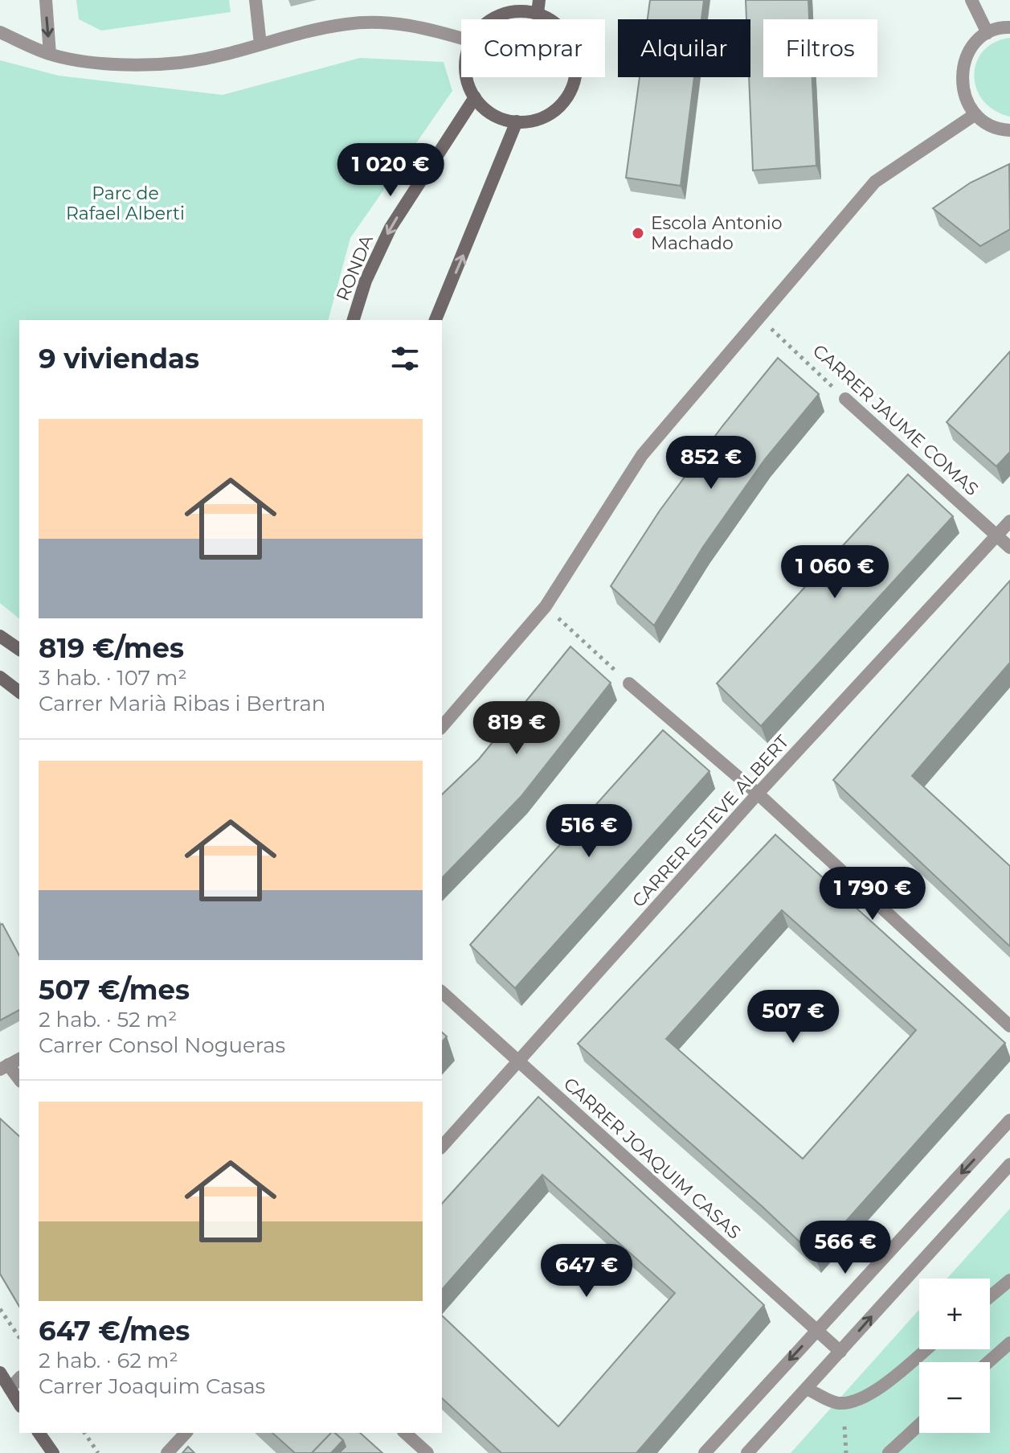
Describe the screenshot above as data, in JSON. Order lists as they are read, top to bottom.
{
  "streets": {
    "street": [
      "RONDA",
      "CARRER JAUME COMAS",
      "CARRER ESTEVE ALBERT",
      "CARRER JOAQUIM CASAS"
    ]
  },
  "crossings": [
    ["CARRER JAUME COMAS", "CARRER ESTEVE ALBERT"],
    ["CARRER ESTEVE ALBERT", "CARRER JOAQUIM CASAS"]
  ],
  "parks": ["Parc de Rafael Alberti"],
  "places": ["Escola Antonio Machado"],
  "page": {
    "chip": ["Comprar", "Alquilar", "Filtros"],
    "price": [
      "1 020 €",
      "852 €",
      "1 060 €",
      "819 €",
      "516 €",
      "1 790 €",
      "507 €",
      "566 €",
      "647 €"
    ],
    "heading": "9 viviendas",
    "list": [
      {
        "name": "819 €/mes",
        "note": "3 hab. · 107 m² · Carrer Marià Ribas i Bertran"
      },
      {
        "name": "507 €/mes",
        "note": "2 hab. · 52 m² · Carrer Consol Nogueras"
      },
      {
        "name": "647 €/mes",
        "note": "2 hab. · 62 m² · Carrer Joaquim Casas"
      }
    ],
    "map_buttons": ["+", "−"]
  }
}
